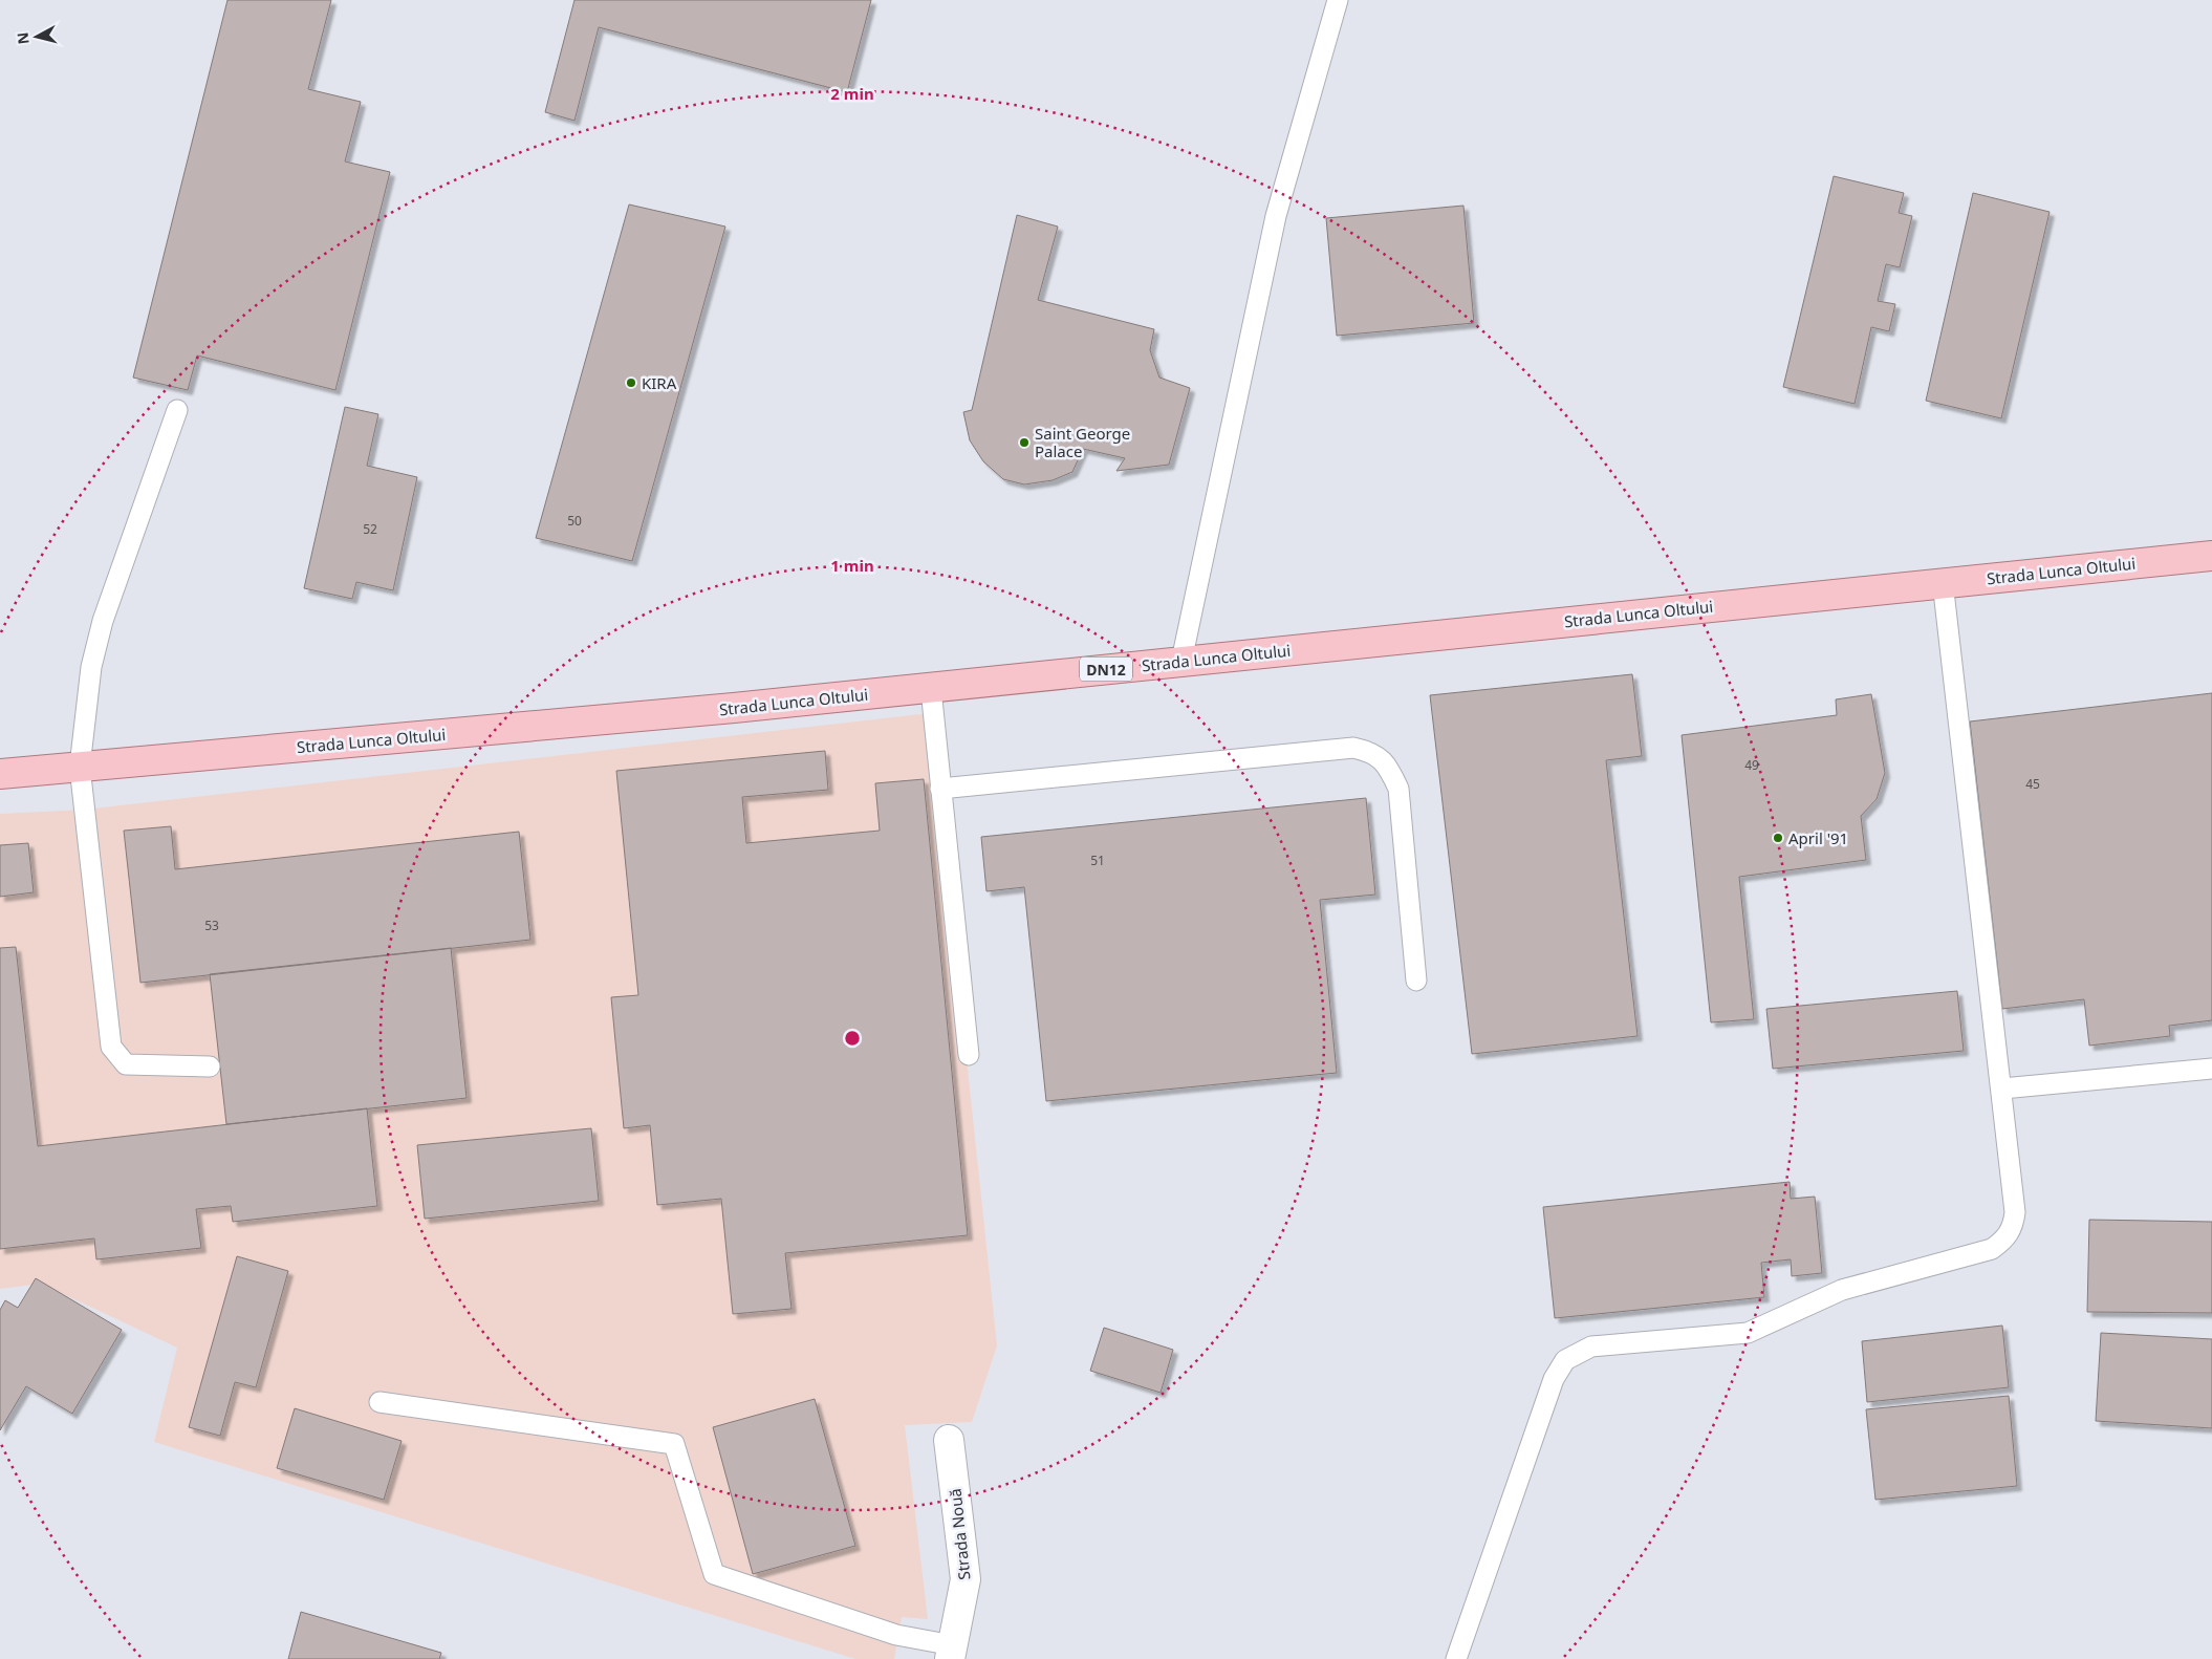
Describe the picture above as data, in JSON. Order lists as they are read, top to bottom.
{
  "streets": {
    "main road": ["Strada Lunca Oltului", "DN12"],
    "street": ["Strada Nouă"]
  },
  "places": ["KIRA", "Saint George Palace", "April '91"],
  "house_numbers": [
    "50",
    "52",
    "49",
    "45",
    "51",
    "53"
  ],
  "north": "left",
  "rings": ["2 min", "1 min"]
}
